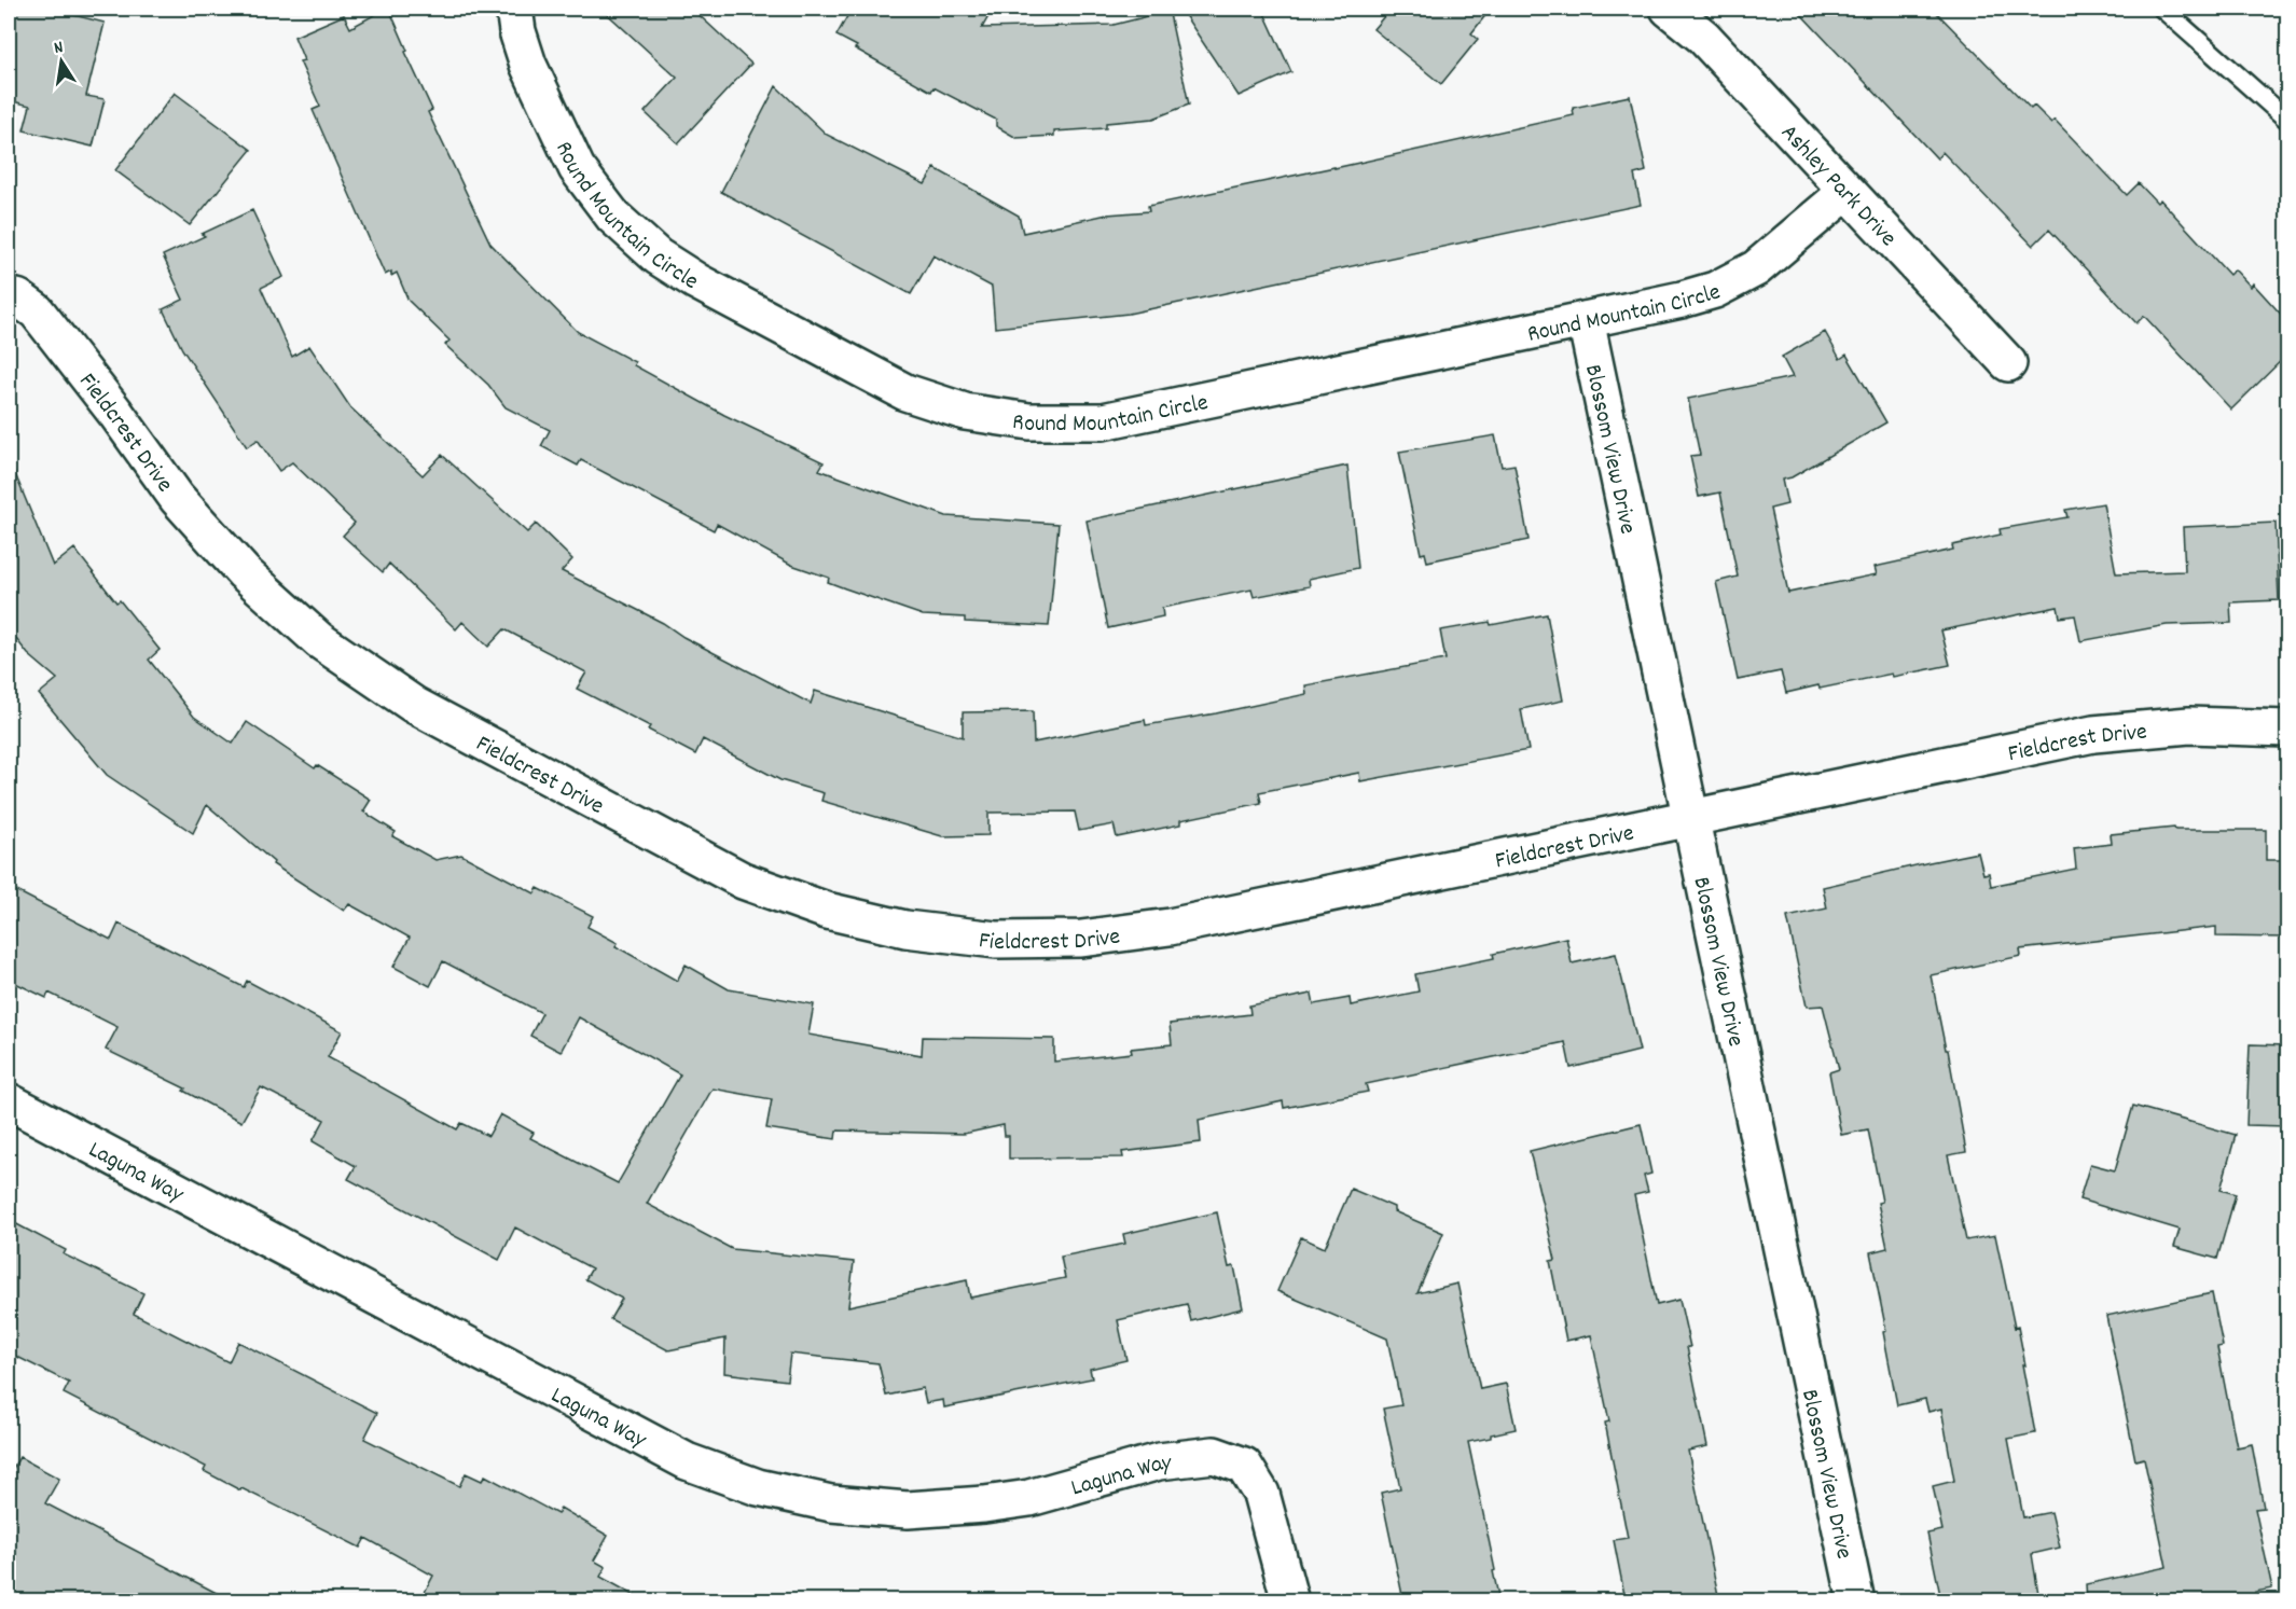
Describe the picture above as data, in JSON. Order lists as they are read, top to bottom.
{
  "streets": {
    "street": [
      "Ashley Park Drive",
      "Round Mountain Circle",
      "Fieldcrest Drive",
      "Blossom View Drive",
      "Laguna Way"
    ]
  },
  "crossings": [
    ["Ashley Park Drive", "Round Mountain Circle"],
    ["Round Mountain Circle", "Blossom View Drive"],
    ["Fieldcrest Drive", "Blossom View Drive"]
  ],
  "north": "top"
}
